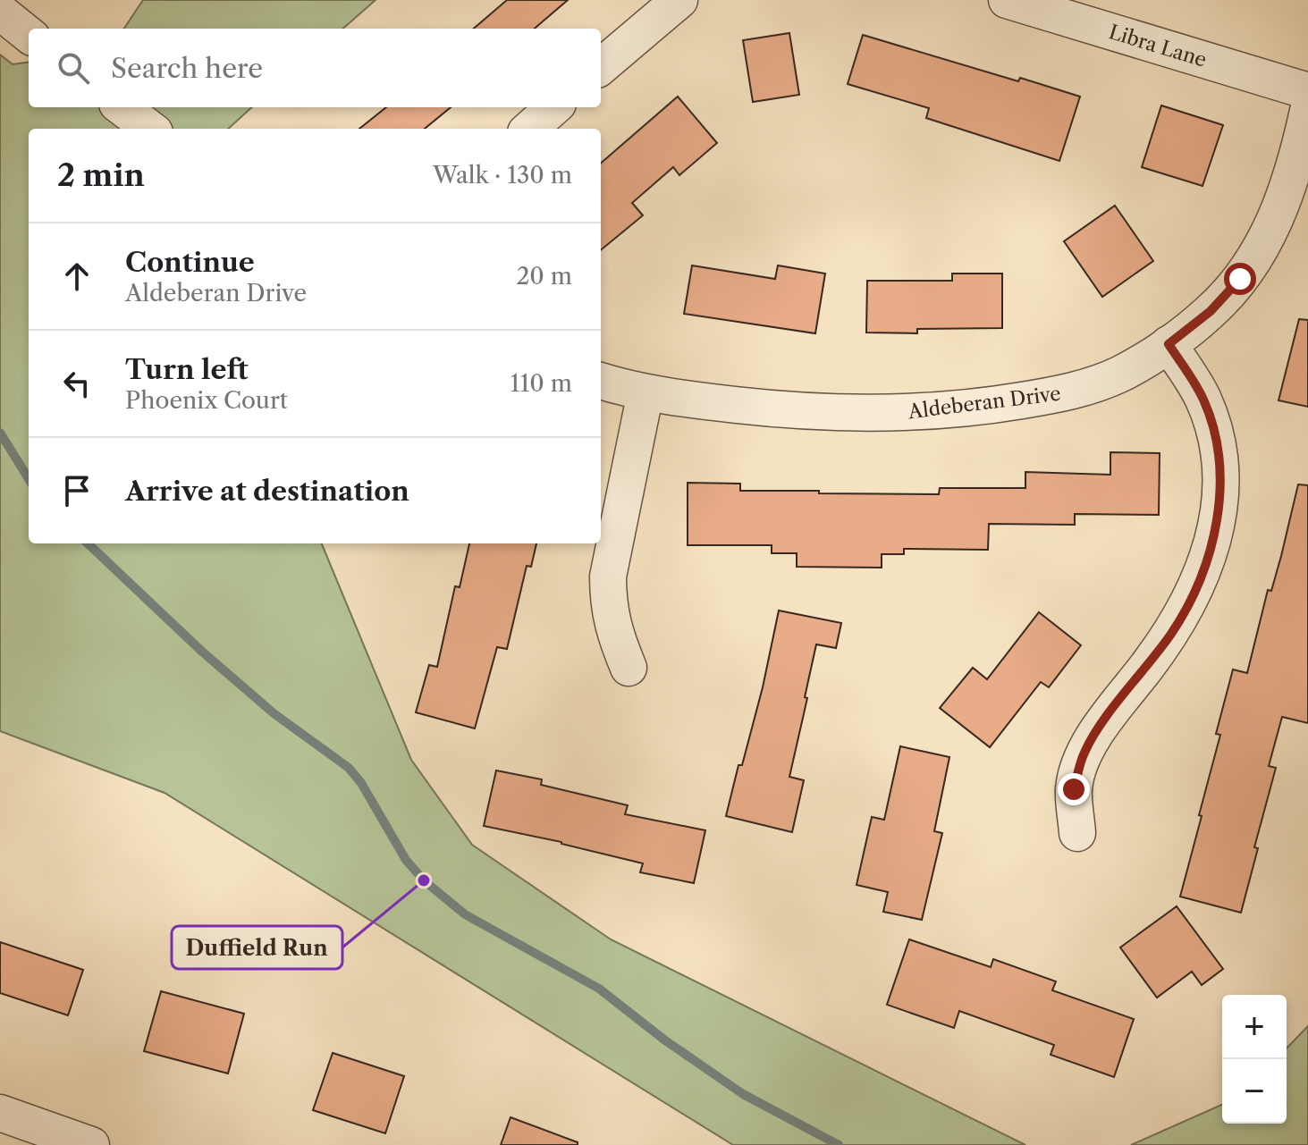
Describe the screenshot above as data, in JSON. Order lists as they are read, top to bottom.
{
  "streets": {
    "street": ["Libra Lane", "Aldeberan Drive"]
  },
  "places": ["Duffield Run"],
  "page": {
    "search": "Search here",
    "heading": ["2 min", "Walk · 130 m"],
    "list": [
      ["Continue", "Aldeberan Drive", "20 m"],
      ["Turn left", "Phoenix Court", "110 m"],
      "Arrive at destination"
    ],
    "map_buttons": ["+", "−"]
  }
}
